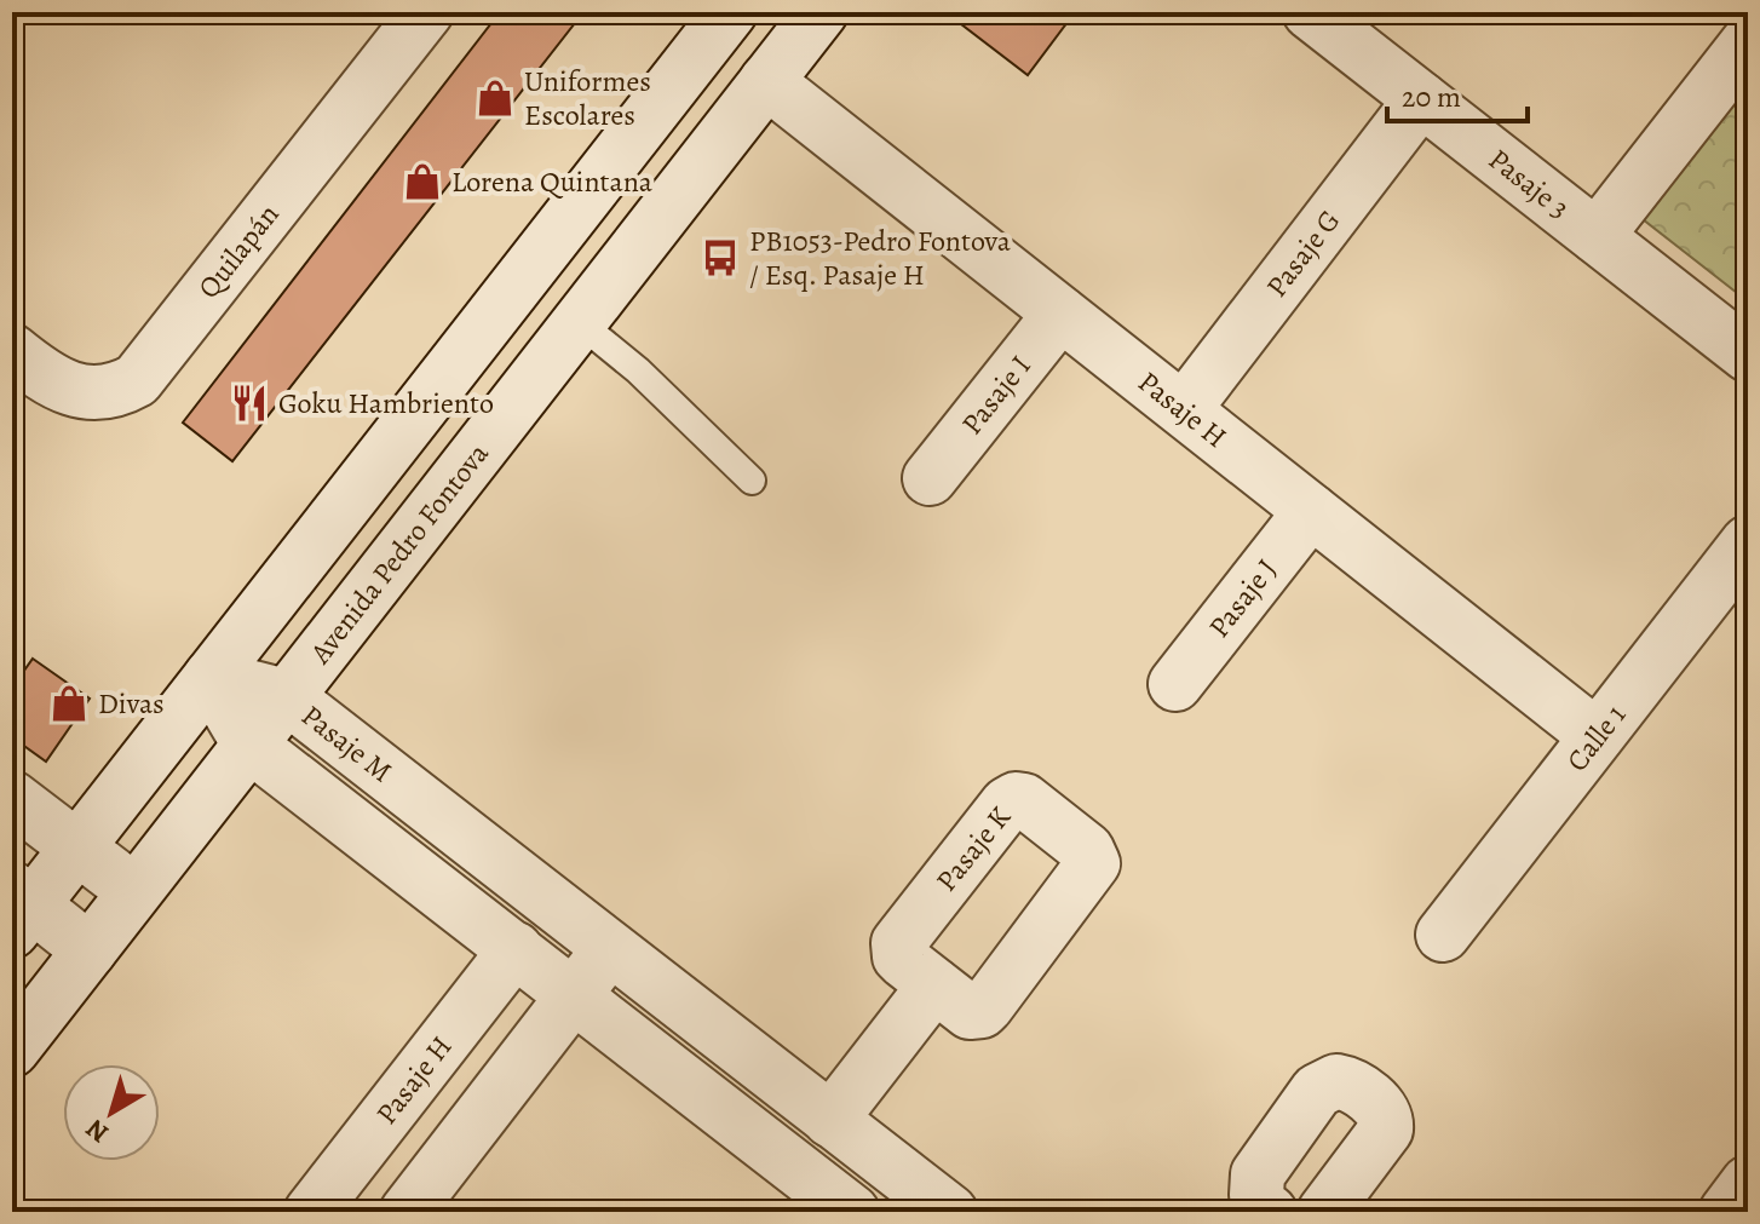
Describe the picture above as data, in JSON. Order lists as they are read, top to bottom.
{
  "streets": {
    "street": [
      "Pasaje 3",
      "Quilapán",
      "Pasaje G",
      "Pasaje I",
      "Pasaje H",
      "Avenida Pedro Fontova",
      "Pasaje J",
      "Calle 1",
      "Pasaje M"
    ]
  },
  "crossings": [
    ["Pasaje 3", "Pasaje G"],
    ["Pasaje G", "Pasaje H"],
    ["Pasaje I", "Pasaje H"],
    ["Pasaje H", "Avenida Pedro Fontova"],
    ["Pasaje H", "Pasaje J"],
    ["Pasaje H", "Calle 1"],
    ["Pasaje H", "Pasaje M"],
    ["Avenida Pedro Fontova", "Pasaje M"]
  ],
  "places": {
    "shop": ["Uniformes Escolares", "Lorena Quintana", "Divas"],
    "bus stop": ["PB1053-Pedro Fontova / Esq. Pasaje H"],
    "restaurant": ["Goku Hambriento"]
  },
  "scale_bar": "20 m",
  "north": "bottom left"
}
